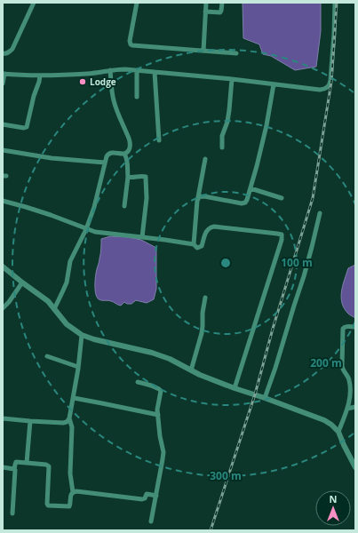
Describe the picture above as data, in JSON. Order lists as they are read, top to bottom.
{
  "places": ["Lodge"],
  "north": "top",
  "rings": ["100 m", "200 m", "300 m"]
}
